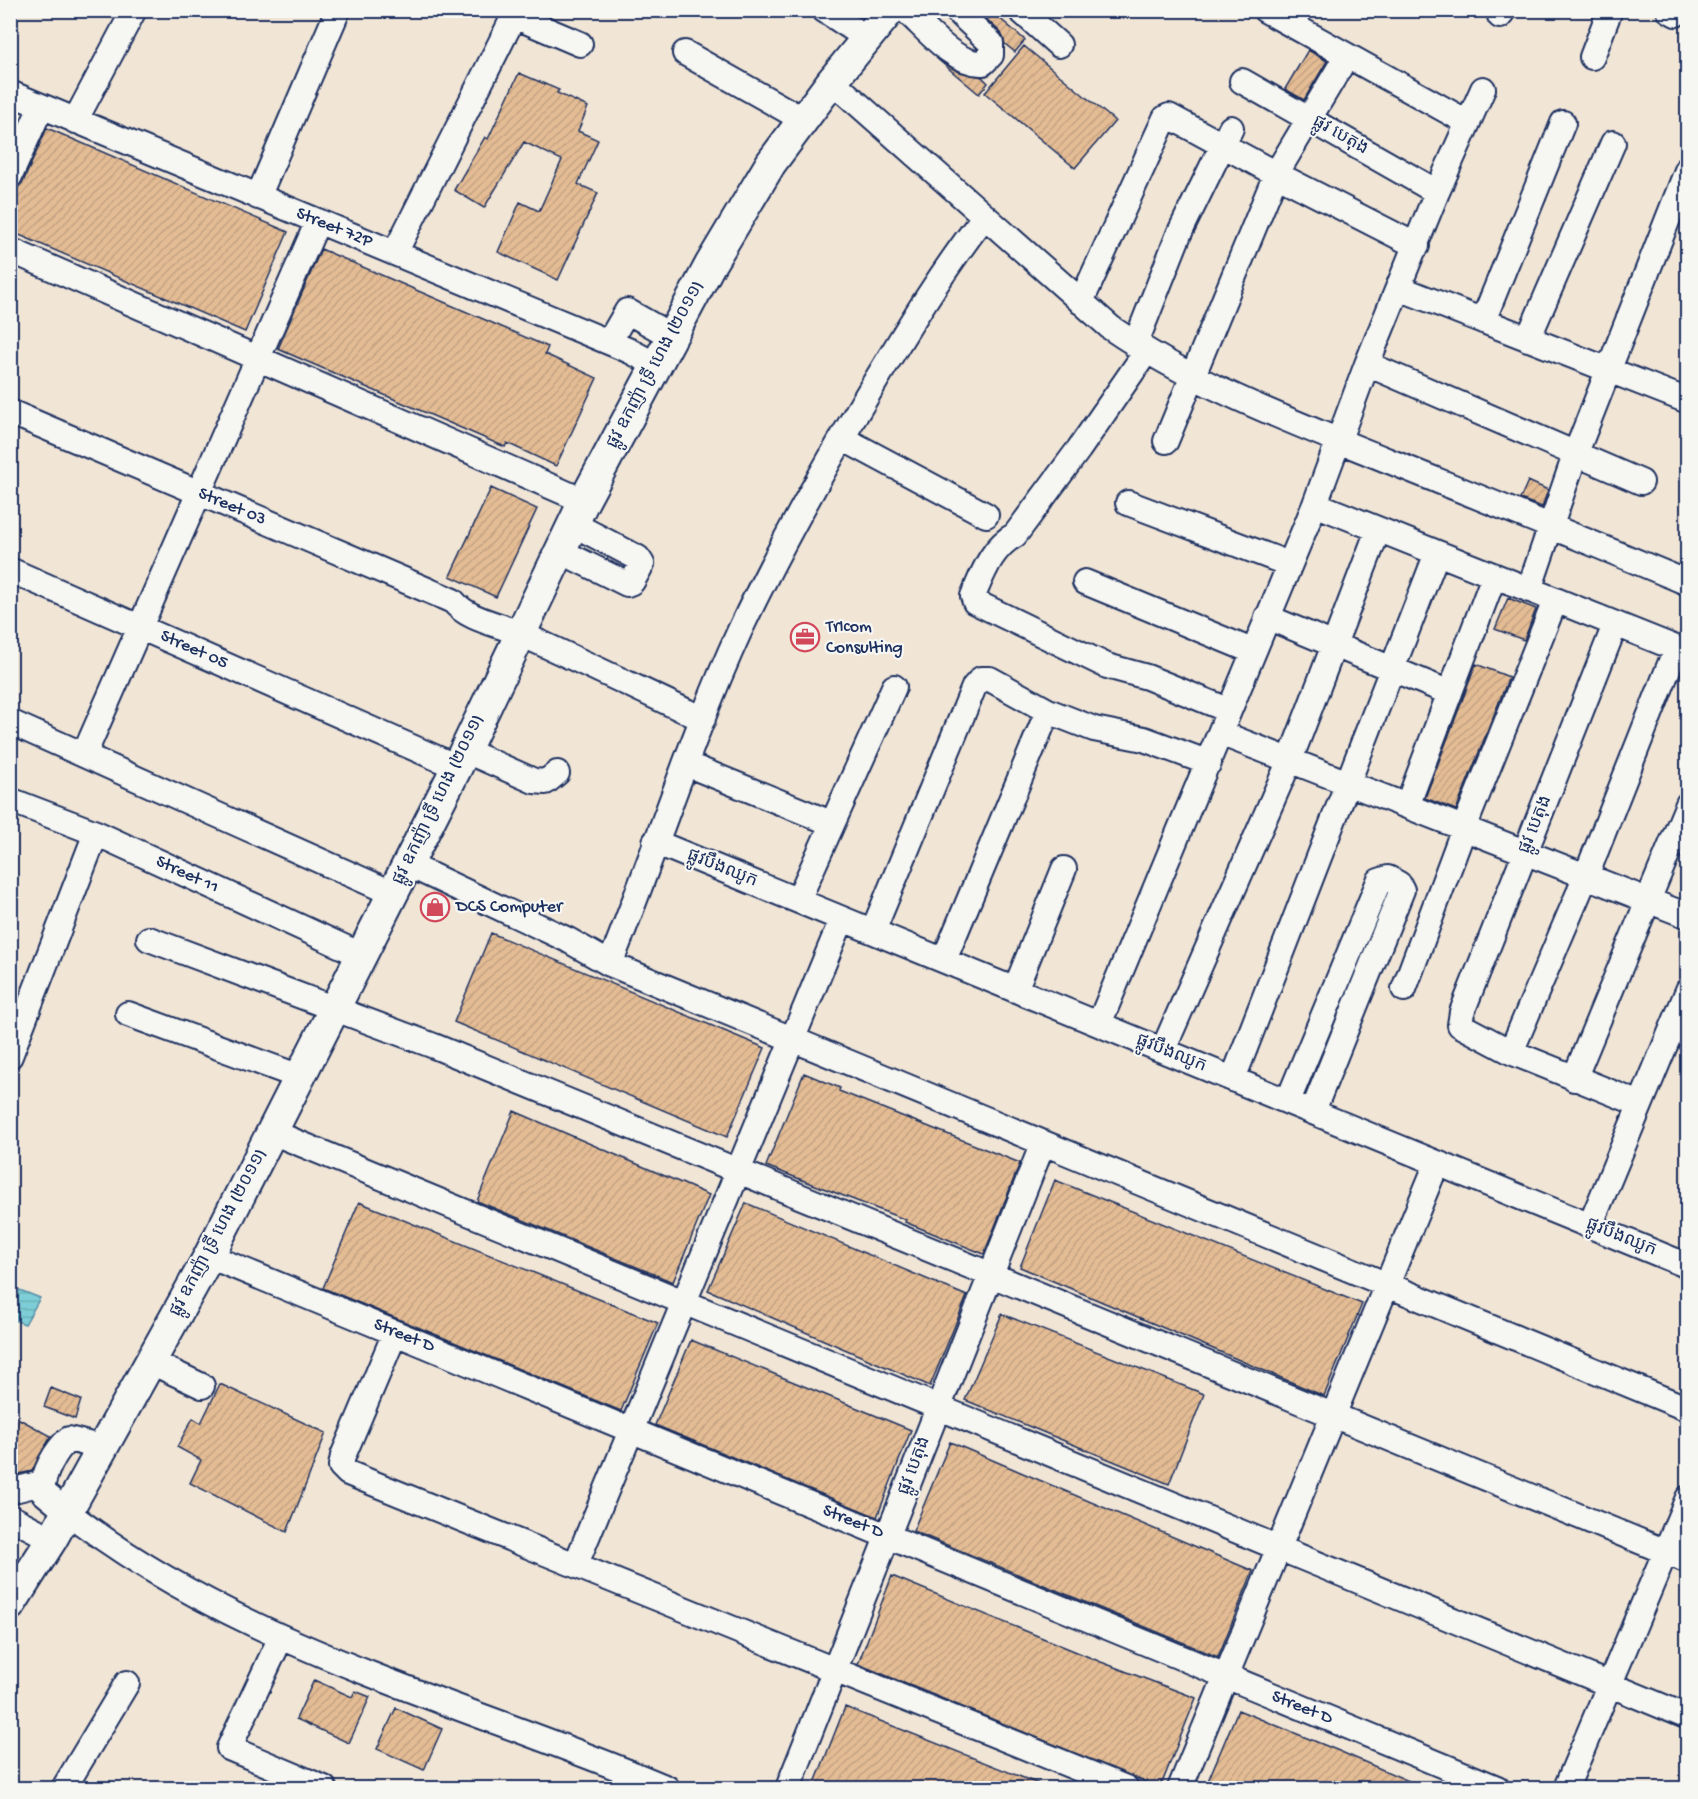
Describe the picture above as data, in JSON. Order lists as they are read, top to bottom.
{
  "streets": {
    "main road": ["ផ្លូវ ឧកញ៉ា ទ្រី ហេង (២០១១)"],
    "street": [
      "ផ្លូវ បេតុង",
      "Street 72P",
      "Street 03",
      "Street 05",
      "ផ្លូវបឹងឈូក",
      "Street 11",
      "Street D"
    ]
  },
  "crossings": [
    ["ផ្លូវ បេតុង", "Street D"],
    ["Street 72P", "ផ្លូវ ឧកញ៉ា ទ្រី ហេង (២០១១)"],
    ["ផ្លូវ ឧកញ៉ា ទ្រី ហេង (២០១១)", "Street 03"],
    ["ផ្លូវ ឧកញ៉ា ទ្រី ហេង (២០១១)", "Street 05"],
    ["ផ្លូវ ឧកញ៉ា ទ្រី ហេង (២០១១)", "Street 11"],
    ["ផ្លូវ ឧកញ៉ា ទ្រី ហេង (២០១១)", "Street D"]
  ],
  "places": {
    "office": ["TrIcom Consulting"],
    "shop": ["DCS Computer"]
  }
}
